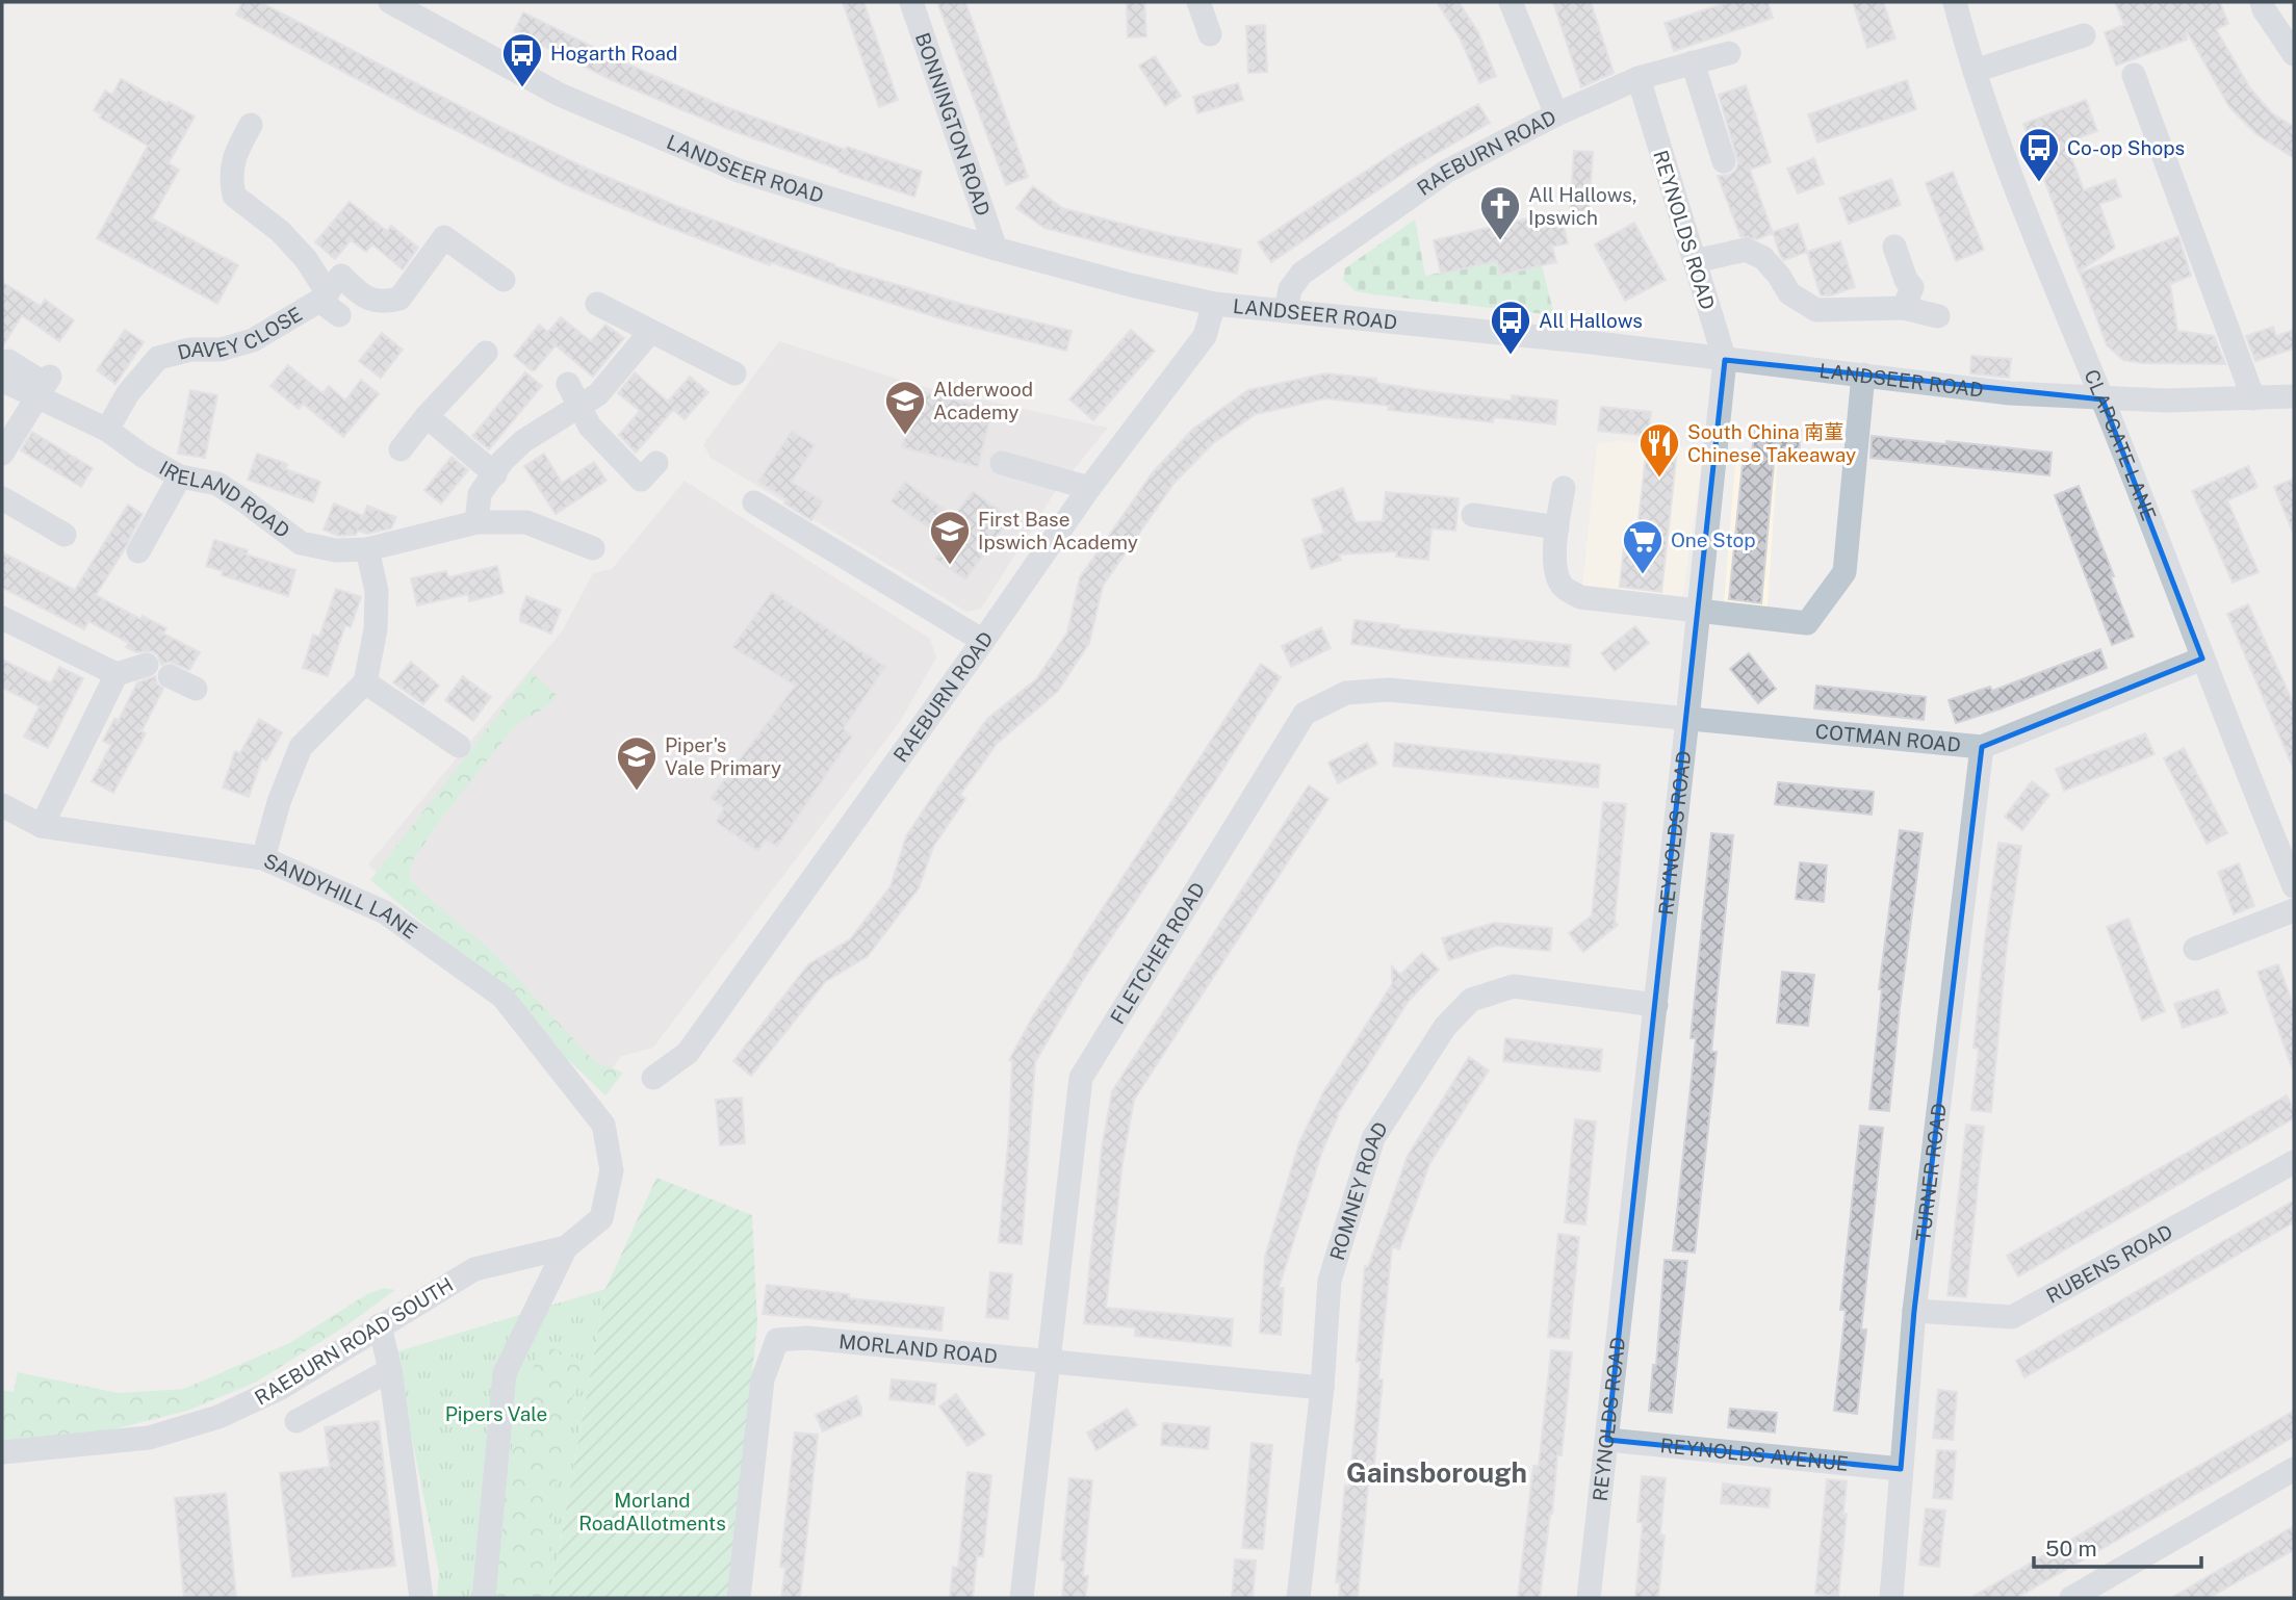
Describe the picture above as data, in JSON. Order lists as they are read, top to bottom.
{
  "streets": {
    "street": [
      "BONNINGTON ROAD",
      "RAEBURN ROAD",
      "LANDSEER ROAD",
      "REYNOLDS ROAD",
      "DAVEY CLOSE",
      "CLAPGATE LANE",
      "IRELAND ROAD",
      "COTMAN ROAD",
      "SANDYHILL LANE",
      "FLETCHER ROAD",
      "TURNER ROAD",
      "ROMNEY ROAD",
      "RUBENS ROAD",
      "RAEBURN ROAD SOUTH",
      "MORLAND ROAD",
      "REYNOLDS AVENUE"
    ]
  },
  "crossings": [
    ["BONNINGTON ROAD", "LANDSEER ROAD"],
    ["RAEBURN ROAD", "LANDSEER ROAD"],
    ["RAEBURN ROAD", "REYNOLDS ROAD"],
    ["LANDSEER ROAD", "REYNOLDS ROAD"],
    ["LANDSEER ROAD", "CLAPGATE LANE"],
    ["REYNOLDS ROAD", "COTMAN ROAD"],
    ["REYNOLDS ROAD", "FLETCHER ROAD"],
    ["REYNOLDS ROAD", "ROMNEY ROAD"],
    ["REYNOLDS ROAD", "REYNOLDS AVENUE"],
    ["DAVEY CLOSE", "IRELAND ROAD"],
    ["CLAPGATE LANE", "COTMAN ROAD"],
    ["COTMAN ROAD", "FLETCHER ROAD"],
    ["COTMAN ROAD", "TURNER ROAD"],
    ["SANDYHILL LANE", "RAEBURN ROAD SOUTH"],
    ["FLETCHER ROAD", "MORLAND ROAD"],
    ["TURNER ROAD", "RUBENS ROAD"],
    ["TURNER ROAD", "REYNOLDS AVENUE"],
    ["ROMNEY ROAD", "MORLAND ROAD"]
  ],
  "districts": ["Gainsborough"],
  "parks": ["Pipers Vale", "Morland RoadAllotments"],
  "places": {
    "bus stop": ["Hogarth Road", "Co-op Shops", "All Hallows"],
    "church": ["All Hallows, Ipswich"],
    "school or university": ["Alderwood Academy", "First Base Ipswich Academy", "Piper's Vale Primary"],
    "restaurant": ["South China 南菫 Chinese Takeaway"],
    "supermarket": ["One Stop"]
  },
  "scale_bar": "50 m"
}
